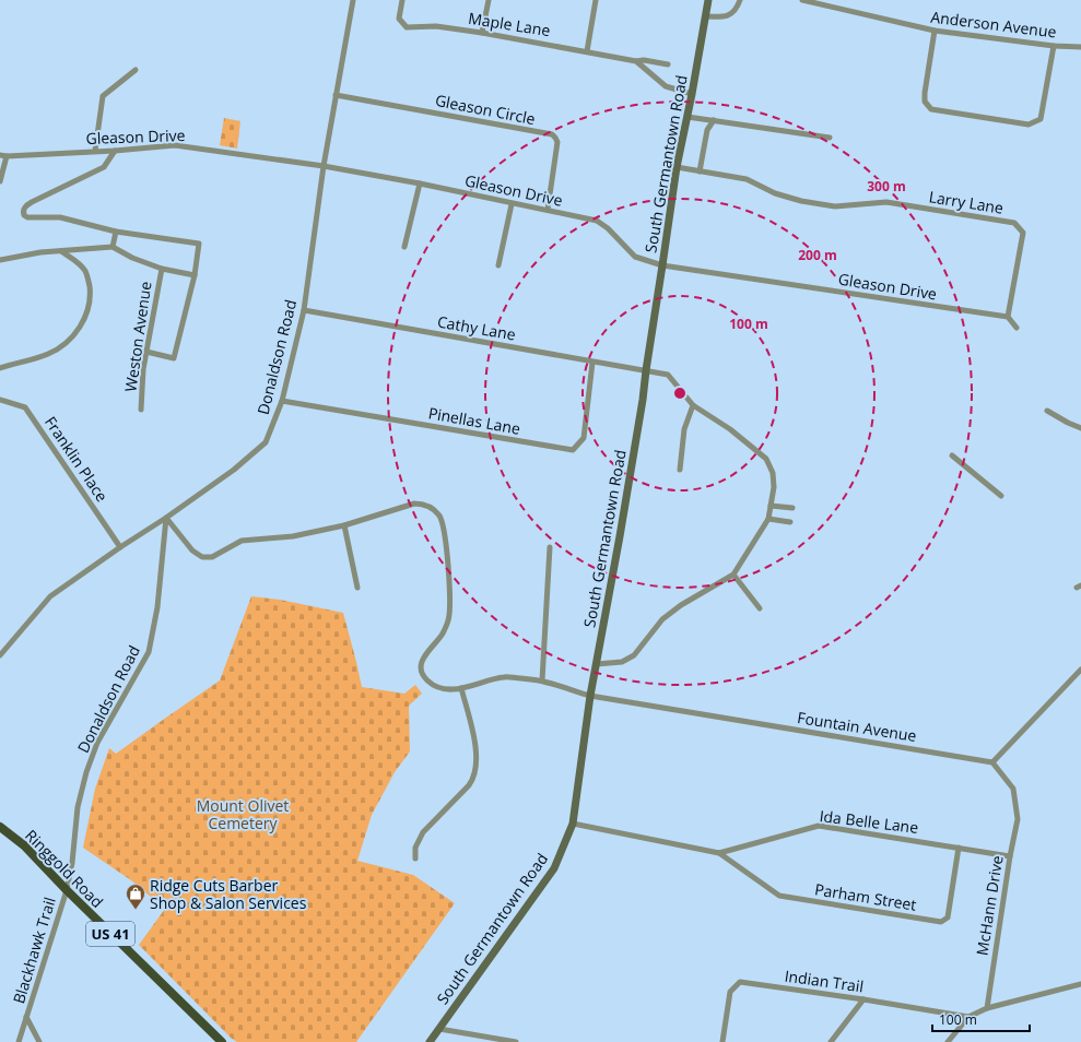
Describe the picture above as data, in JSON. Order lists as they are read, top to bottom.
{
  "streets": {
    "main road": ["South Germantown Road", "Ringgold Road", "US 41"],
    "street": [
      "Maple Lane",
      "Anderson Avenue",
      "Gleason Circle",
      "Gleason Drive",
      "Larry Lane",
      "Cathy Lane",
      "Weston Avenue",
      "Donaldson Road",
      "Pinellas Lane",
      "Franklin Place",
      "Fountain Avenue",
      "Ida Belle Lane",
      "Parham Street",
      "McHann Drive",
      "Blackhawk Trail",
      "Indian Trail"
    ]
  },
  "crossings": [
    ["Maple Lane", "South Germantown Road"],
    ["Gleason Circle", "Gleason Drive"],
    ["Gleason Circle", "Donaldson Road"],
    ["Gleason Drive", "South Germantown Road"],
    ["Gleason Drive", "Larry Lane"],
    ["Gleason Drive", "Donaldson Road"],
    ["South Germantown Road", "Larry Lane"],
    ["South Germantown Road", "Cathy Lane"],
    ["South Germantown Road", "Fountain Avenue"],
    ["South Germantown Road", "Ida Belle Lane"],
    ["Cathy Lane", "Donaldson Road"],
    ["Cathy Lane", "Pinellas Lane"],
    ["Donaldson Road", "Pinellas Lane"],
    ["Donaldson Road", "Ringgold Road"],
    ["Donaldson Road", "Blackhawk Trail"],
    ["Fountain Avenue", "McHann Drive"],
    ["Ida Belle Lane", "Parham Street"],
    ["Ida Belle Lane", "McHann Drive"],
    ["Ringgold Road", "Blackhawk Trail"]
  ],
  "parks": ["Mount Olivet Cemetery"],
  "places": {
    "shop": ["Ridge Cuts Barber Shop & Salon Services"]
  },
  "scale_bar": "100 m",
  "rings": ["300 m", "200 m", "100 m"]
}
